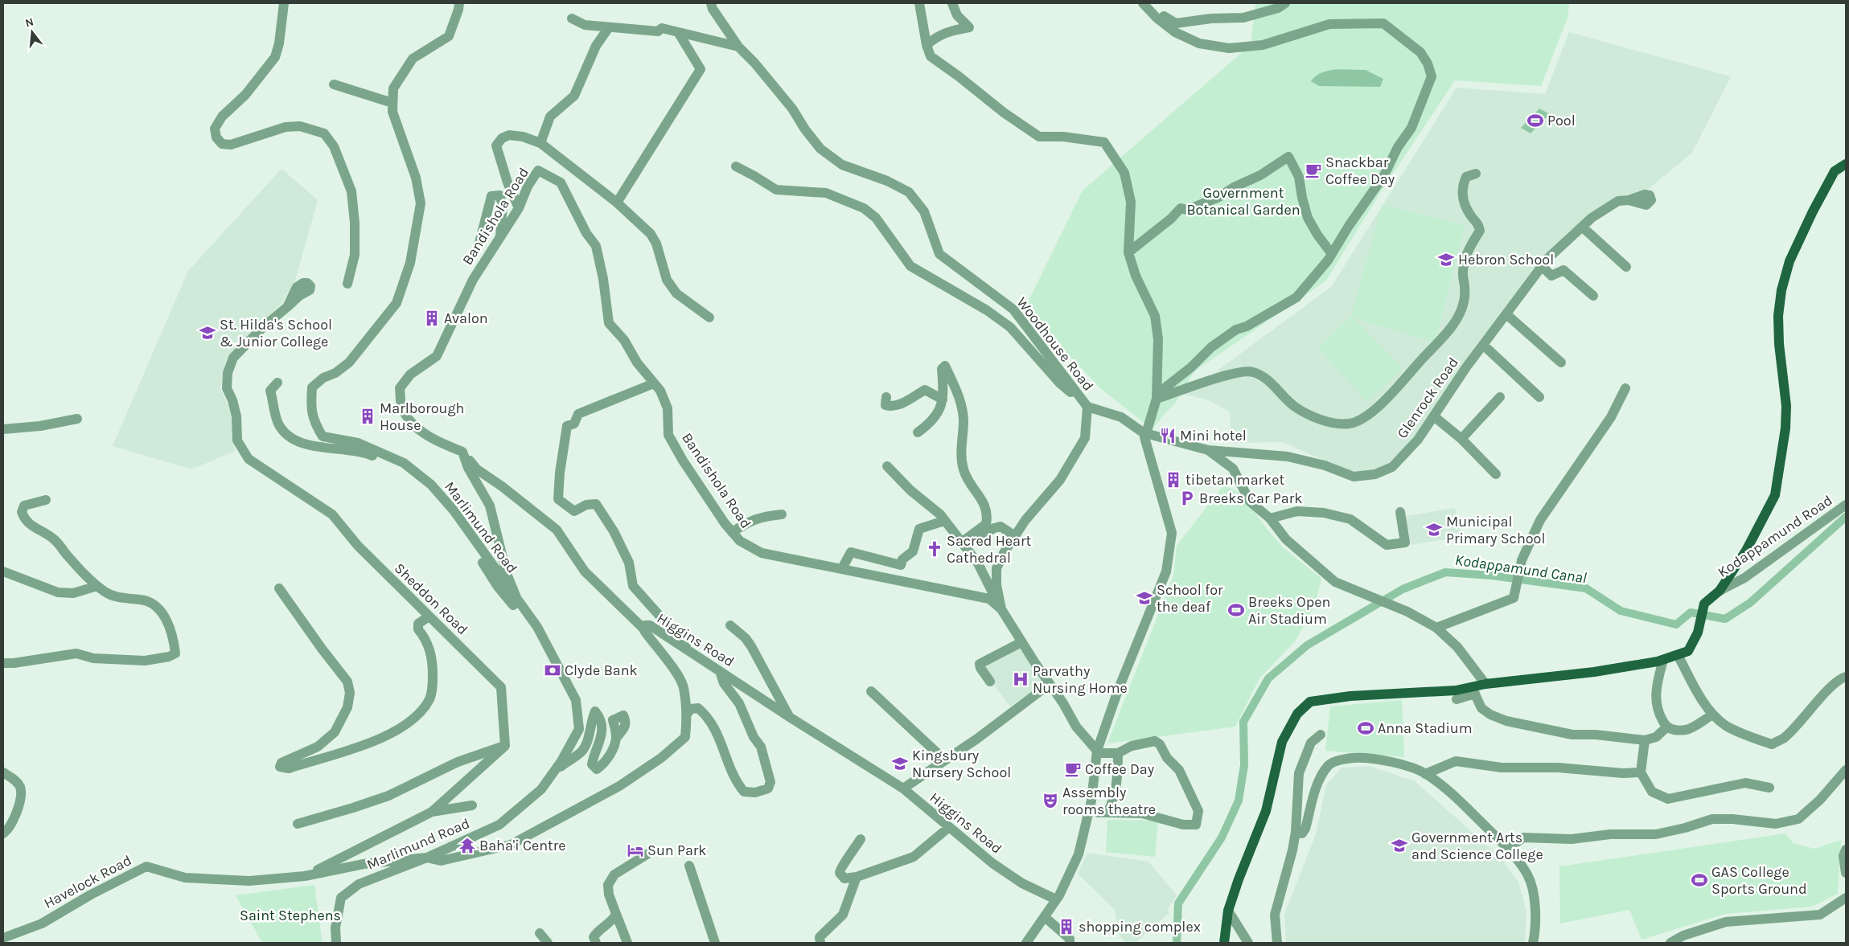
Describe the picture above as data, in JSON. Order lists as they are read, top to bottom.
{
  "streets": {
    "street": [
      "Bandishola Road",
      "Woodhouse Road",
      "Glenrock Road",
      "Marlimund Road",
      "Kodappamund Road",
      "Sheddon Road",
      "Higgins Road",
      "Havelock Road"
    ]
  },
  "crossings": [
    ["Marlimund Road", "Higgins Road"],
    ["Marlimund Road", "Havelock Road"],
    ["Higgins Road", "Havelock Road"]
  ],
  "water": ["Kodappamund Canal"],
  "parks": ["Government Botanical Garden", "Saint Stephens"],
  "places": {
    "sports": [
      "Pool",
      "Breeks Open Air Stadium",
      "Anna Stadium",
      "GAS College Sports Ground"
    ],
    "cafe": ["Snackbar Coffee Day", "Coffee Day"],
    "school or university": [
      "Hebron School",
      "St. Hilda's School & Junior College",
      "Municipal Primary School",
      "School for the deaf",
      "Kingsbury Nursery School",
      "Government Arts and Science College"
    ],
    "building": [
      "Avalon",
      "Marlborough House",
      "tibetan market",
      "shopping complex"
    ],
    "restaurant": ["Mini hotel"],
    "parking": ["Breeks Car Park"],
    "church": ["Sacred Heart Cathedral"],
    "bank": ["Clyde Bank"],
    "hospital": ["Parvathy Nursing Home"],
    "theatre": ["Assembly rooms theatre"],
    "temple": ["Baha'i Centre"],
    "hotel": ["Sun Park"]
  },
  "north": "top"
}
